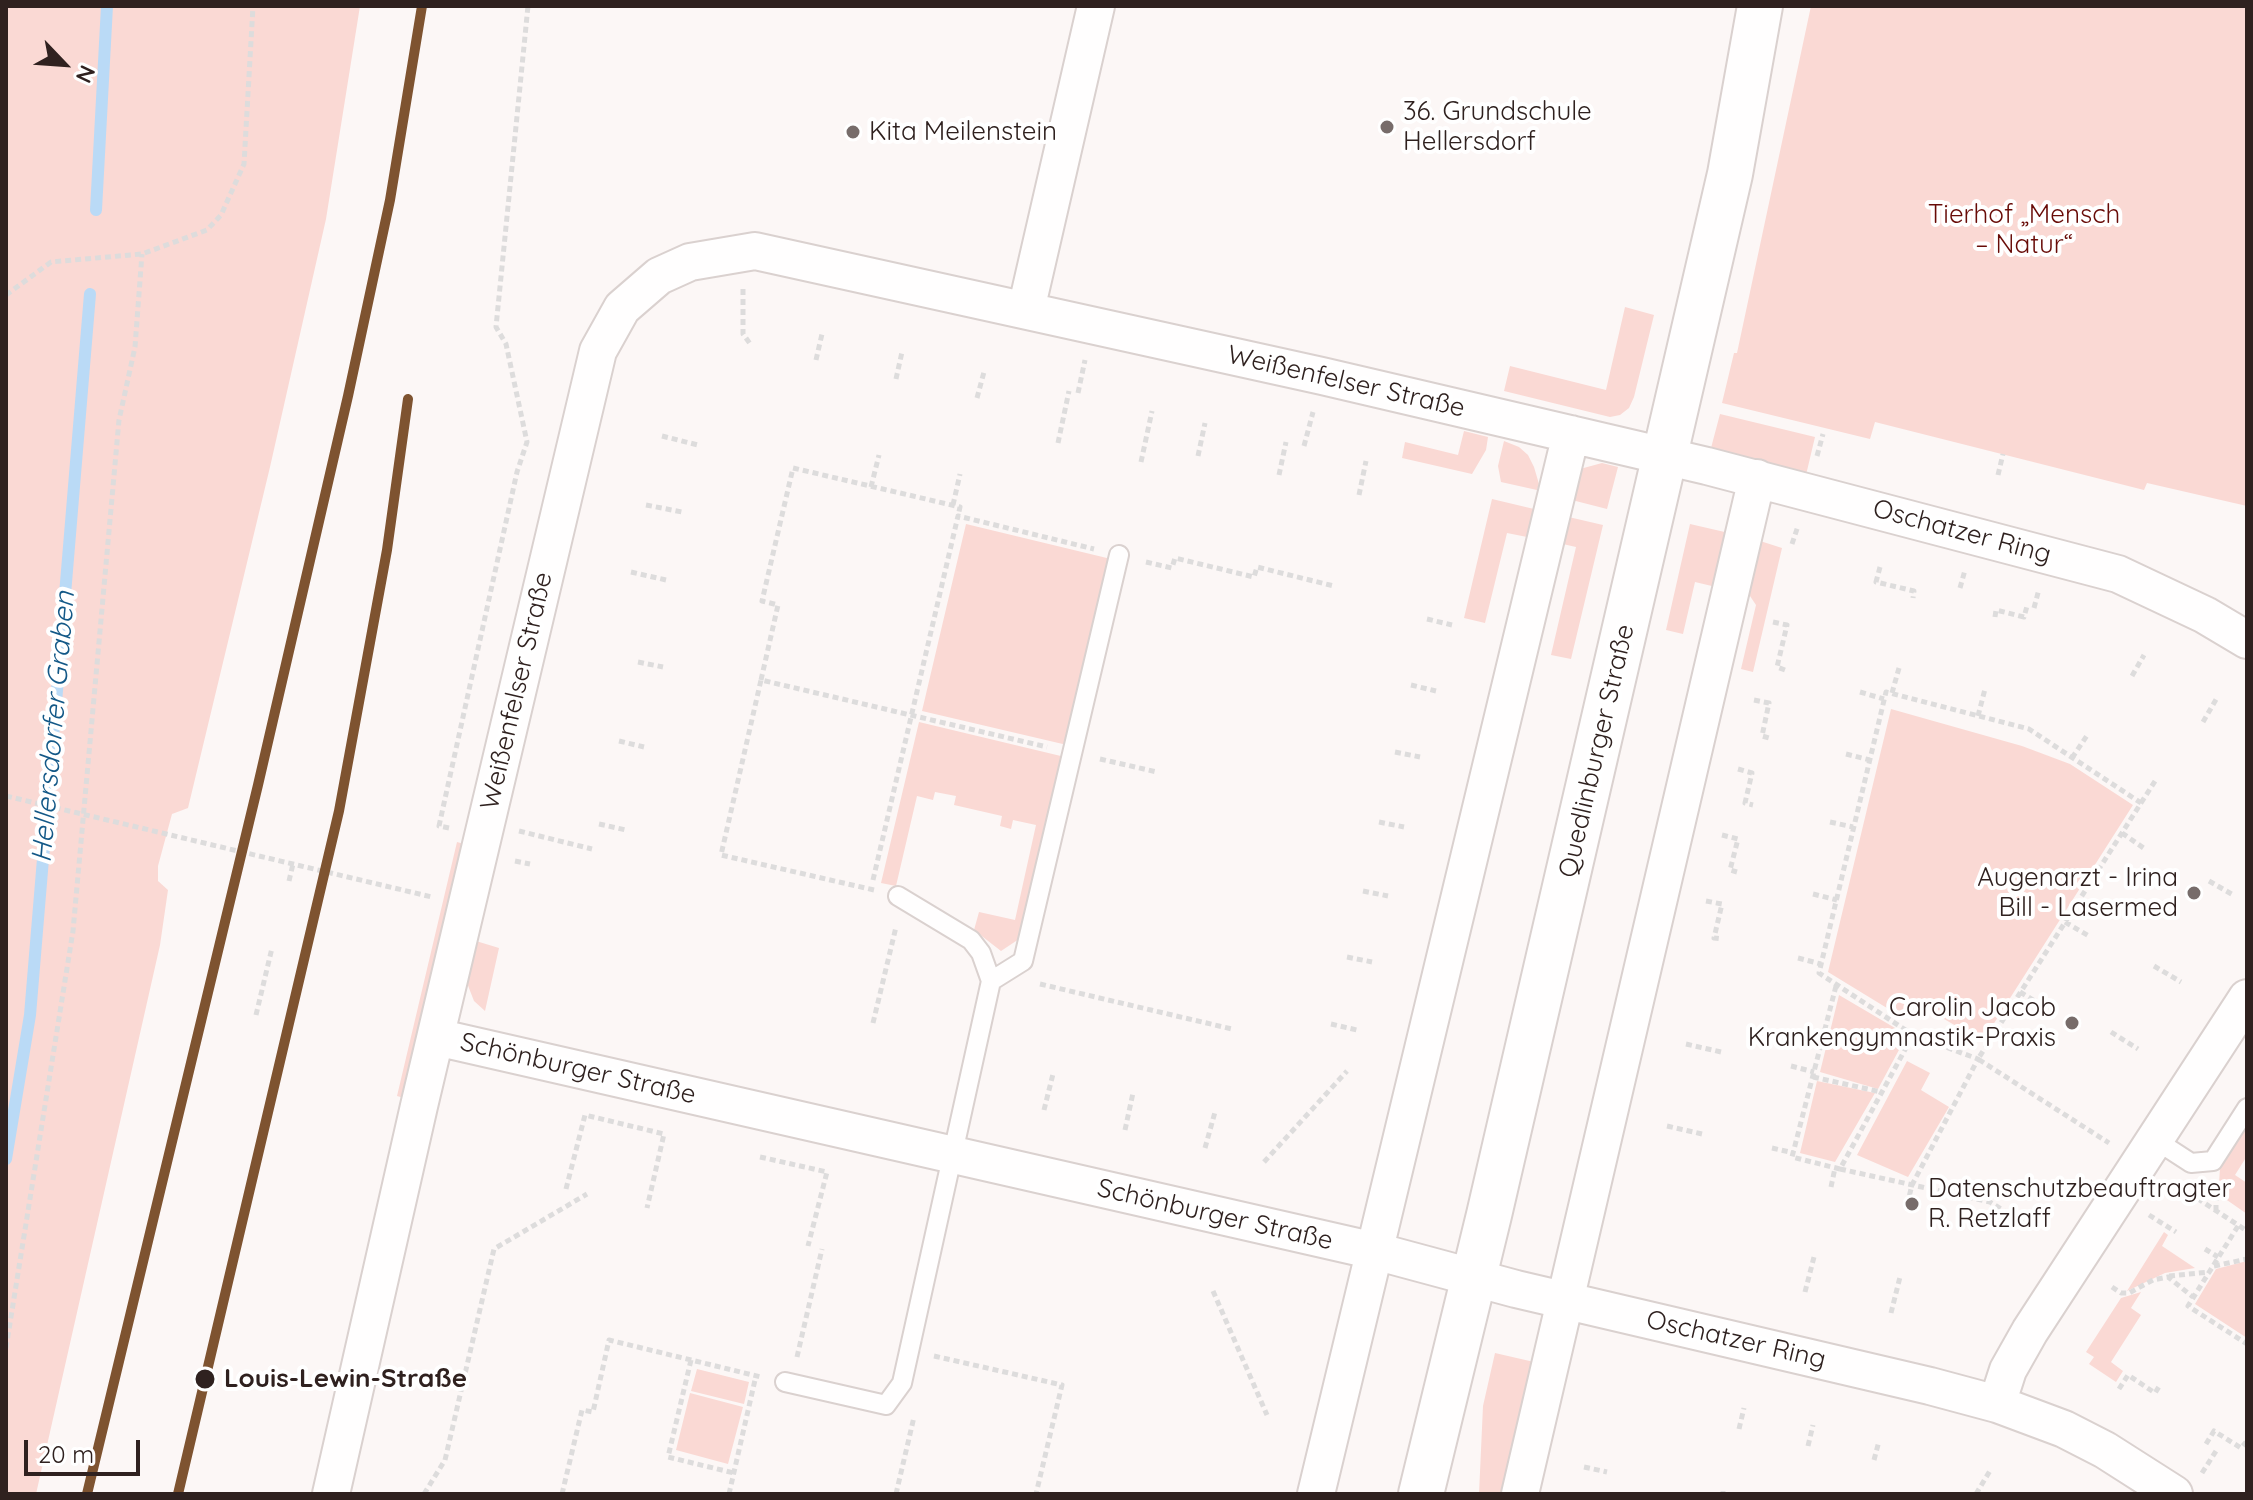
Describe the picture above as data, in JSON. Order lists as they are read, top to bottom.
{
  "streets": {
    "street": [
      "Weißenfelser Straße",
      "Oschatzer Ring",
      "Quedlinburger Straße",
      "Schönburger Straße"
    ]
  },
  "crossings": [
    ["Weißenfelser Straße", "Oschatzer Ring"],
    ["Weißenfelser Straße", "Quedlinburger Straße"],
    ["Weißenfelser Straße", "Schönburger Straße"],
    ["Oschatzer Ring", "Quedlinburger Straße"],
    ["Oschatzer Ring", "Schönburger Straße"],
    ["Quedlinburger Straße", "Schönburger Straße"]
  ],
  "water": ["Hellersdorfer Graben"],
  "parks": ["Tierhof „Mensch – Natur“"],
  "places": [
    "36. Grundschule Hellersdorf",
    "Kita Meilenstein",
    "Augenarzt - Irina Bill - Lasermed",
    "Carolin Jacob Krankengymnastik-Praxis",
    "Datenschutzbeauftragter R. Retzlaff",
    "Louis-Lewin-Straße"
  ],
  "scale_bar": "20 m",
  "north": "bottom right"
}
